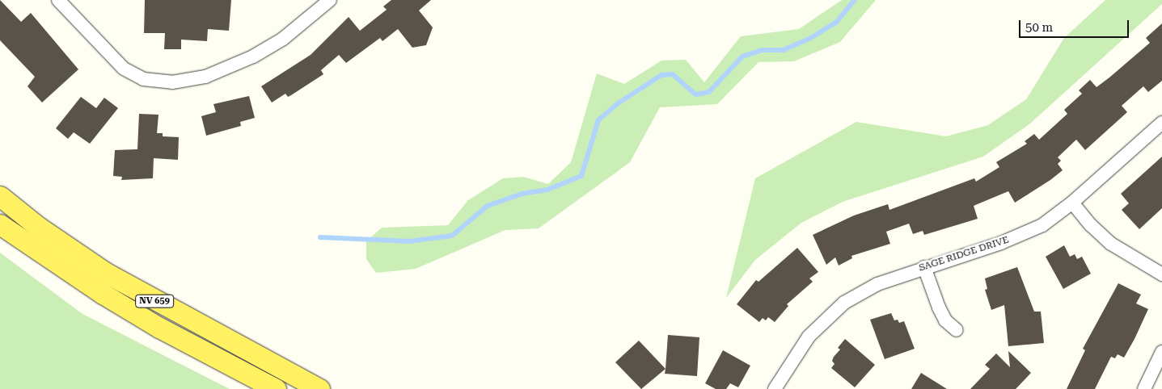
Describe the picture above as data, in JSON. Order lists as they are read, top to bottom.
{
  "streets": {
    "main road": ["NV 659"],
    "street": ["SAGE RIDGE DRIVE"]
  },
  "scale_bar": "50 m"
}
